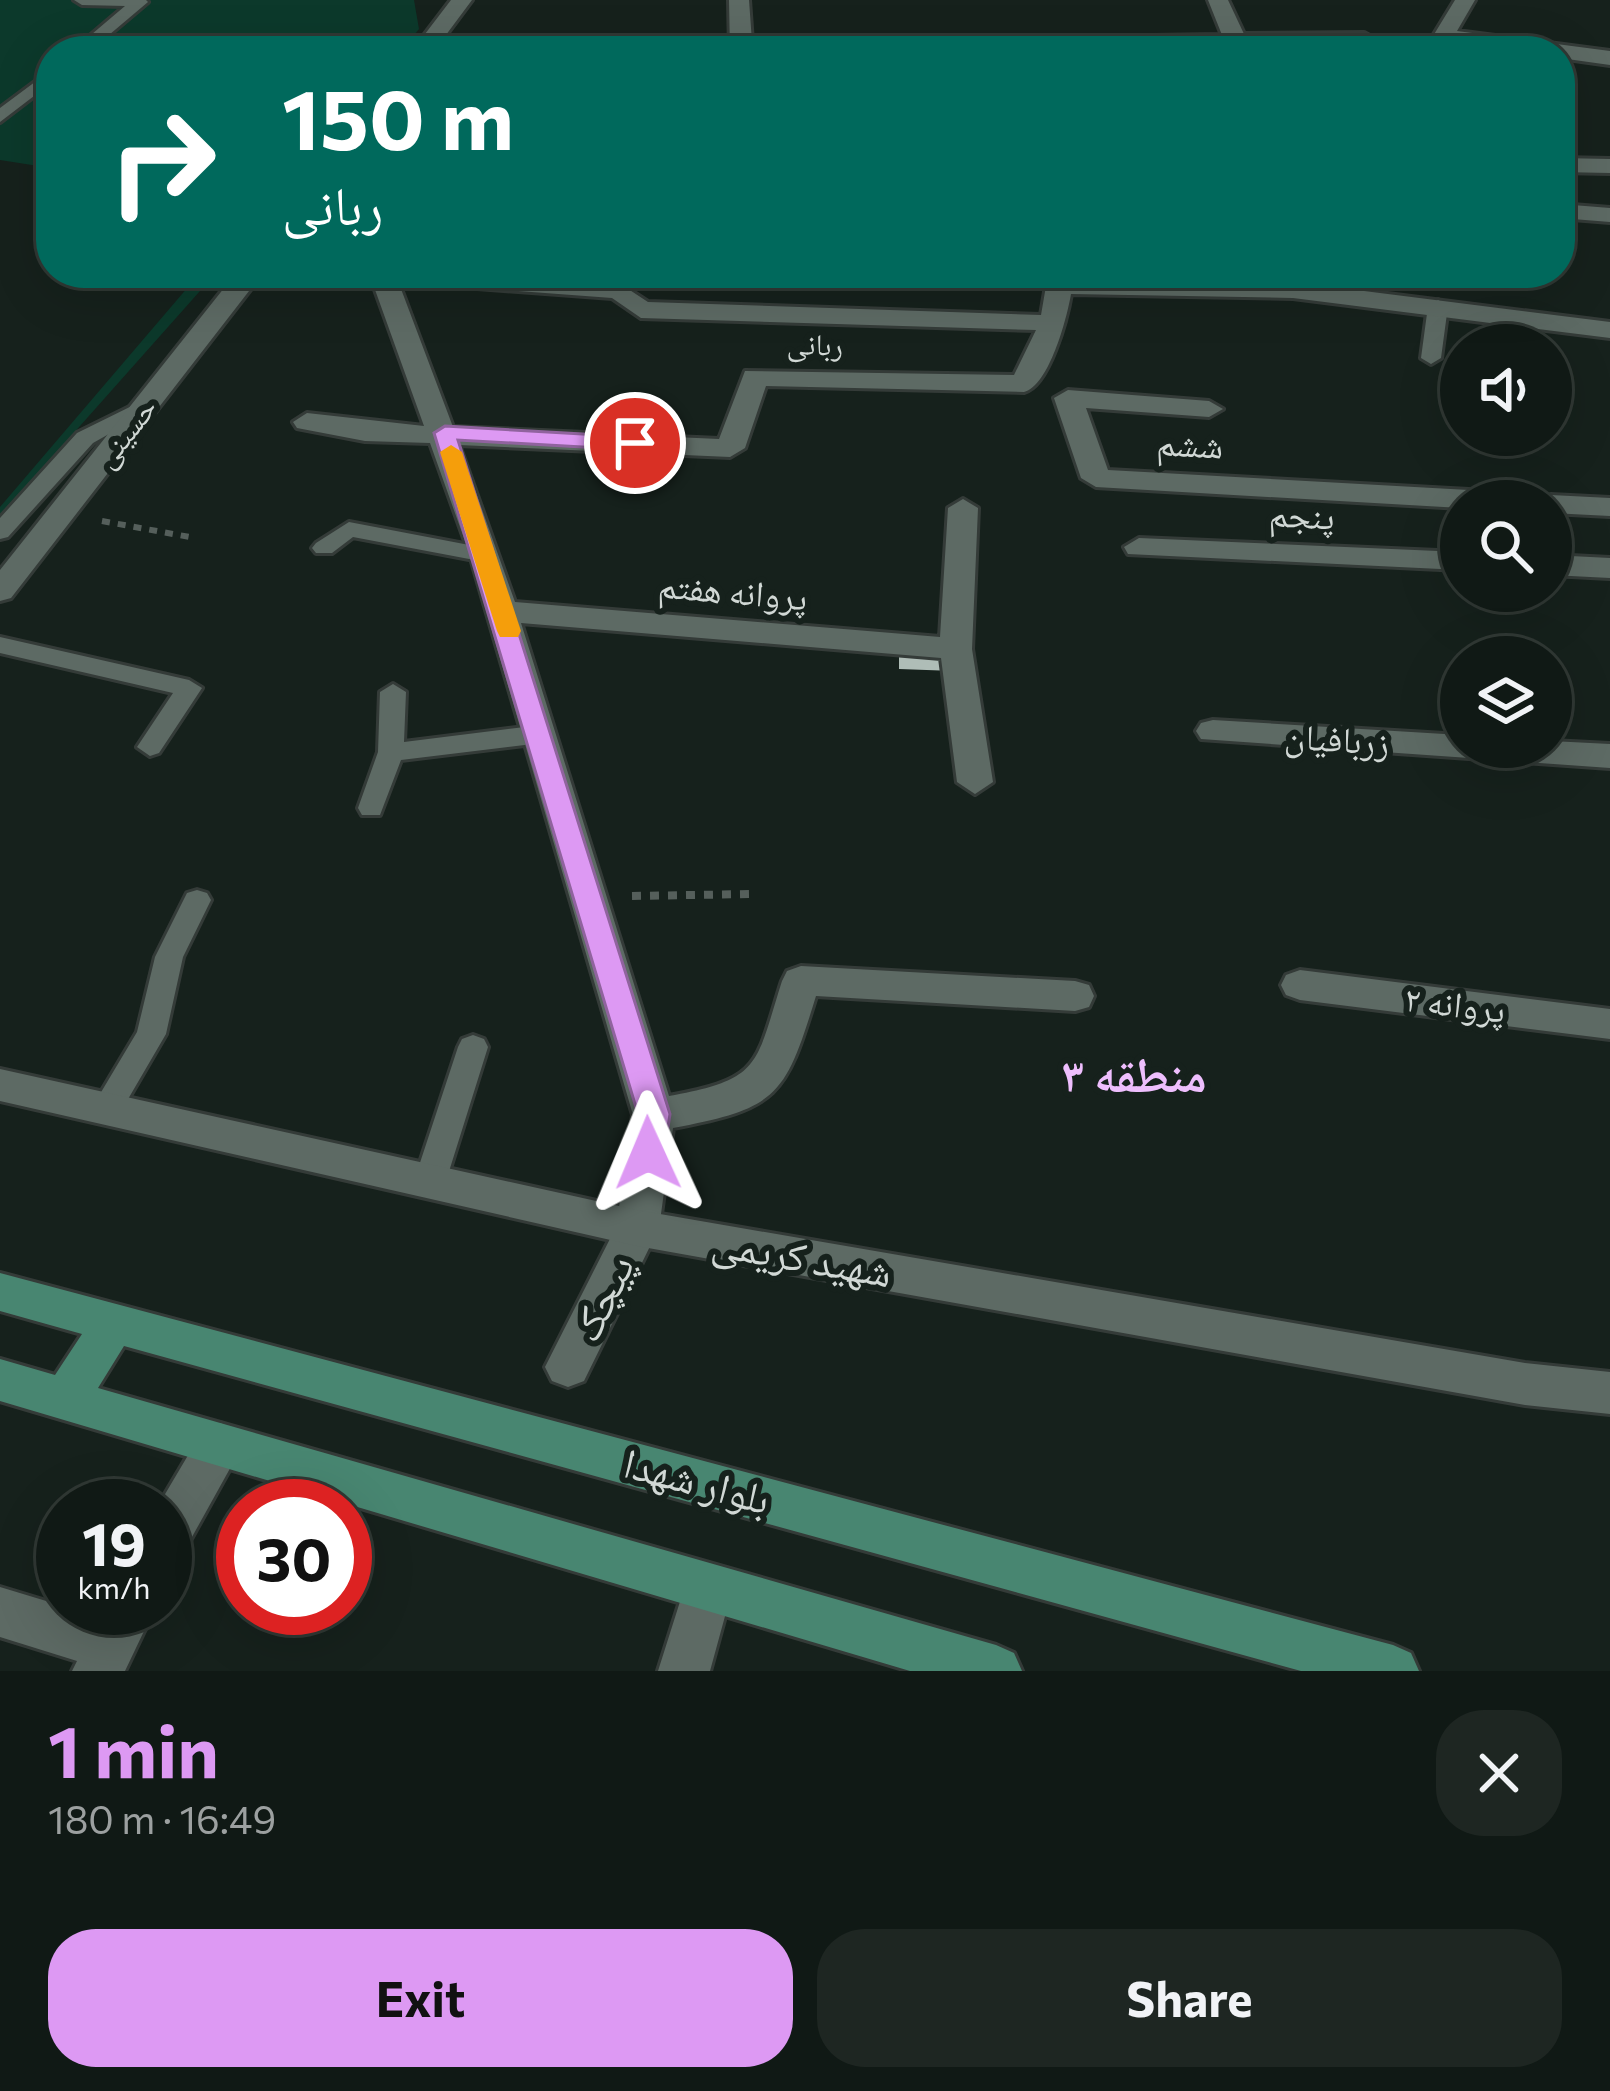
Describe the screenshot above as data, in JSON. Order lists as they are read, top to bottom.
{
  "streets": {
    "main road": ["بلوار شهدا"],
    "street": [
      "ربانی",
      "حسینی",
      "ششم",
      "پنجم",
      "پروانه هفتم",
      "زربافیان",
      "پروانه ۲",
      "شهید کریمی",
      "پیچک"
    ]
  },
  "crossings": [
    ["شهید کریمی", "پیچک"]
  ],
  "districts": ["منطقه ۳"],
  "page": {
    "turn": ["150 m", "ربانی"],
    "speed": "19 km/h",
    "limit": "30",
    "heading": ["1 min", "180 m · 16:49"],
    "buttons": ["Exit", "Share"]
  }
}
